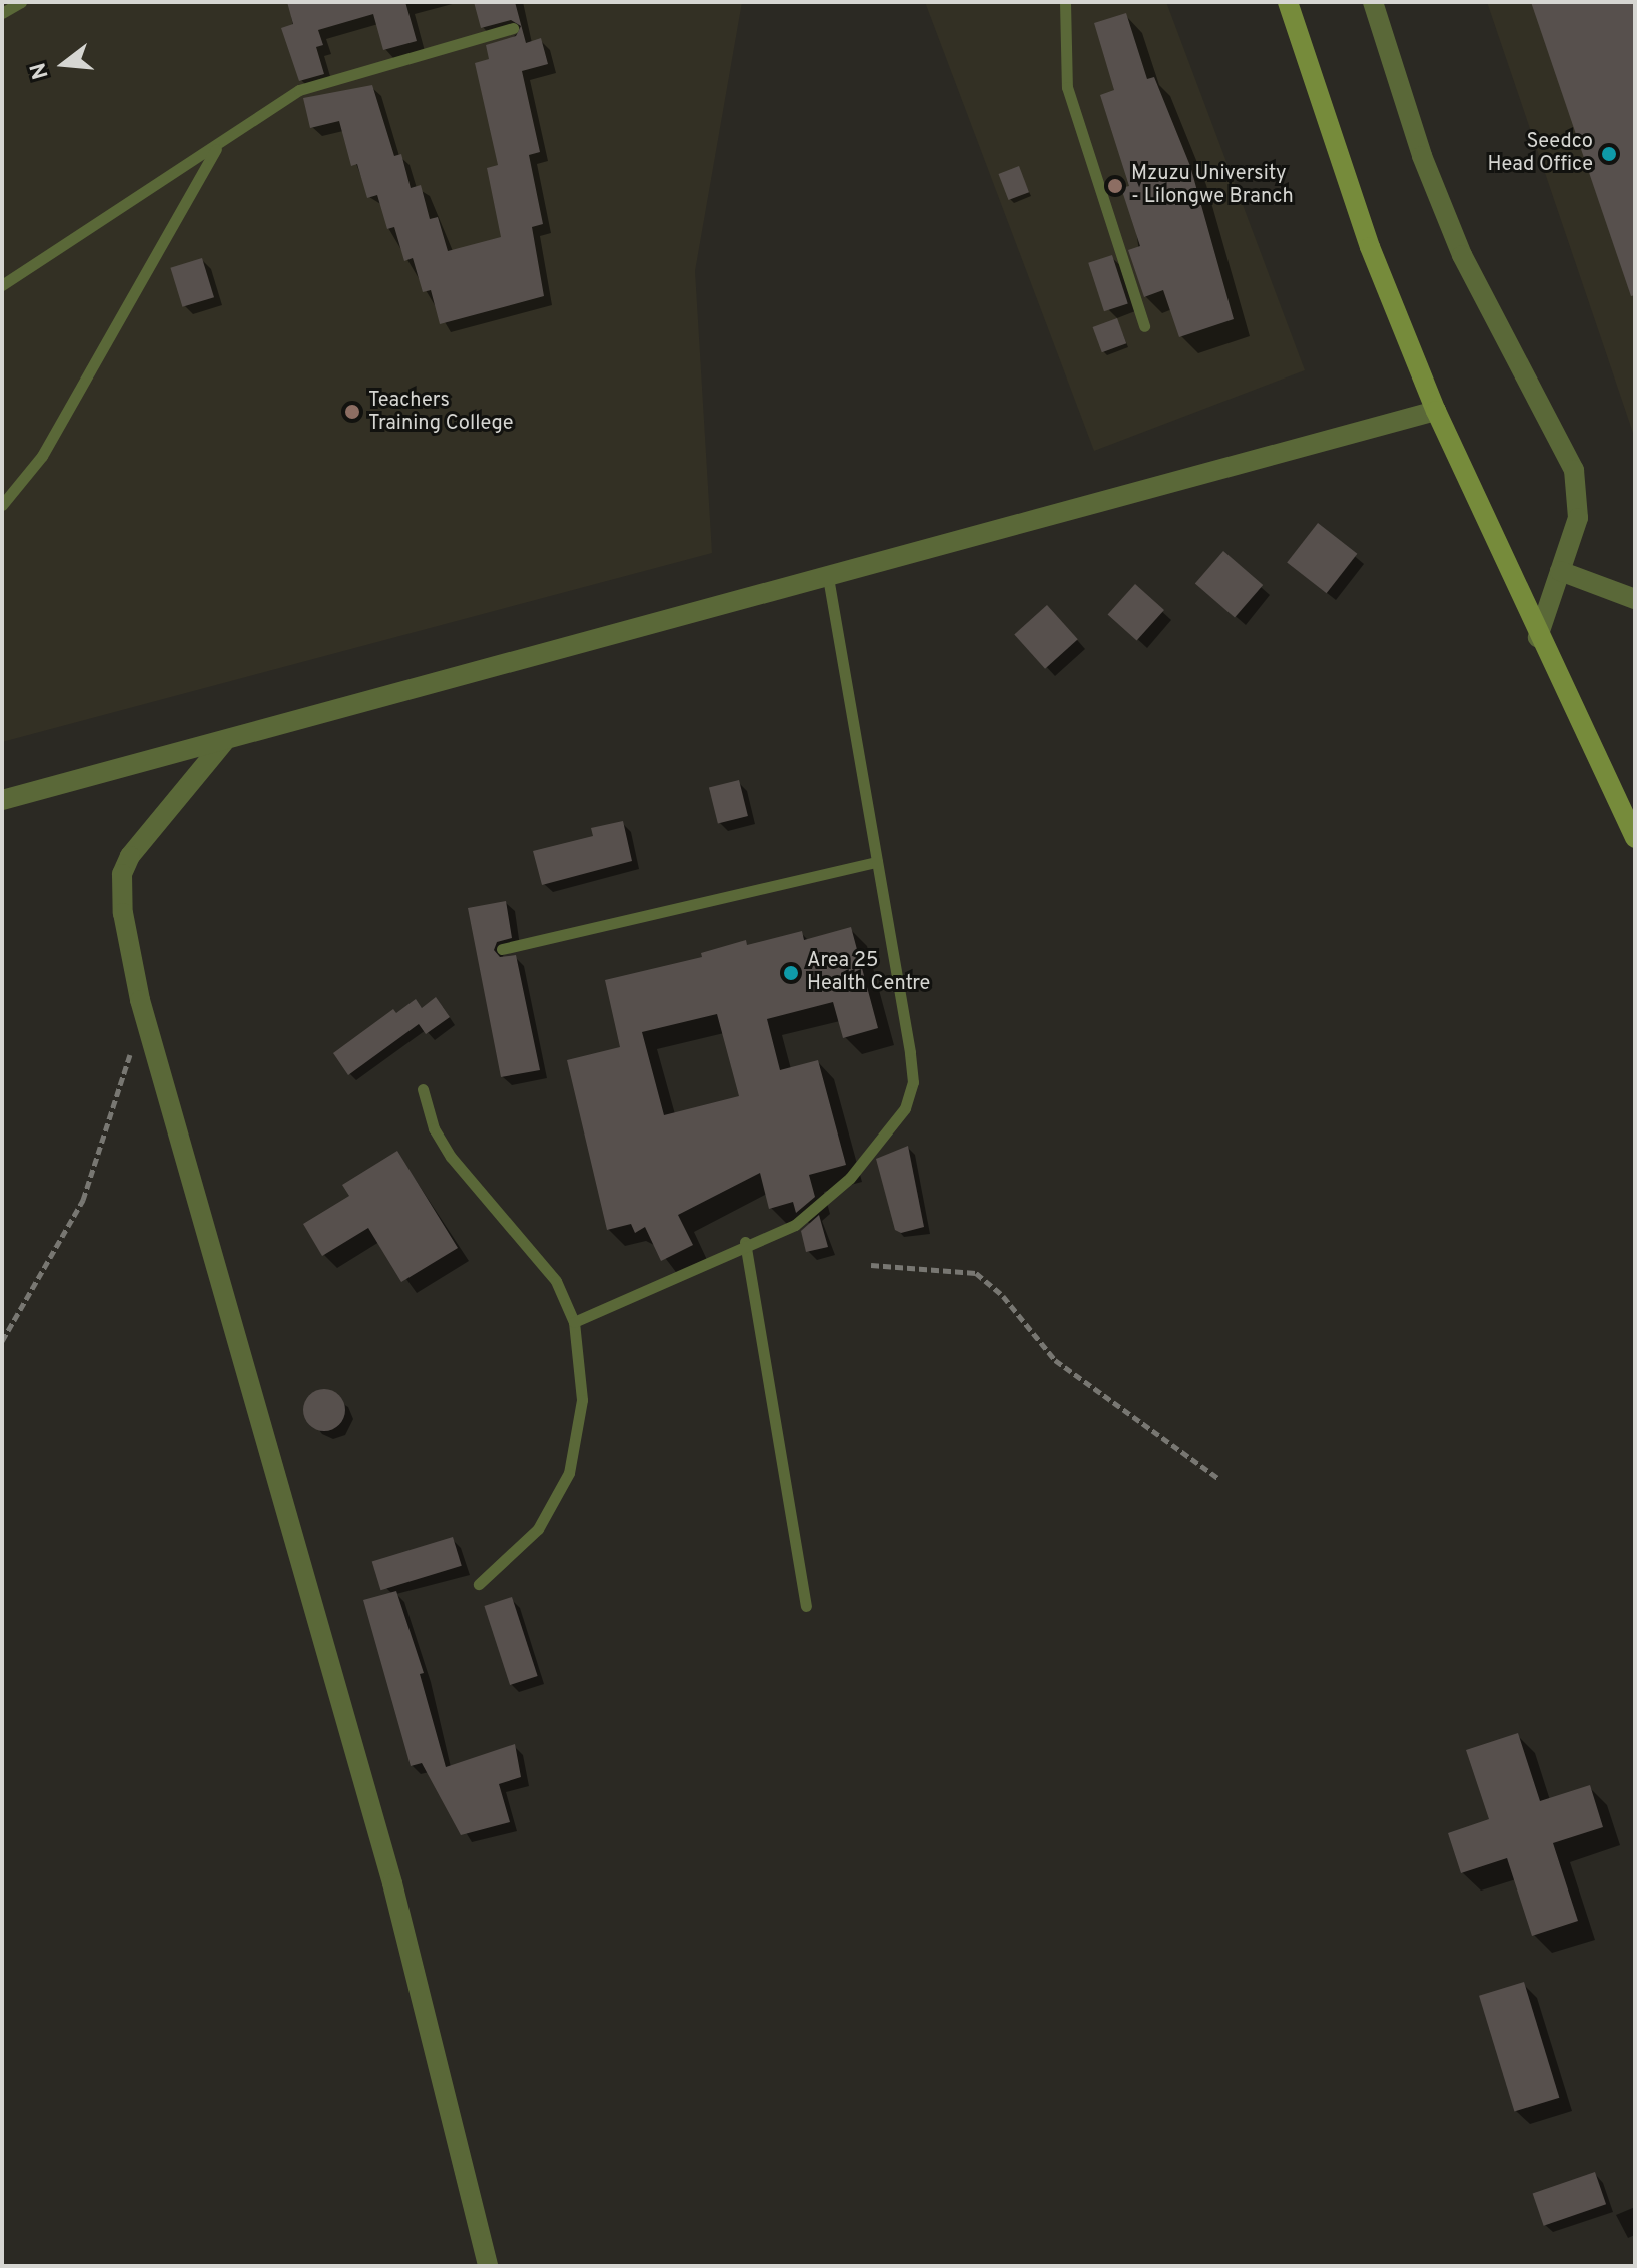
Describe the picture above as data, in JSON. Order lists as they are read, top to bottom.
{
  "places": [
    "Seedco Head Office",
    "Mzuzu University - Lilongwe Branch",
    "Teachers Training College",
    "Area 25 Health Centre"
  ],
  "north": "left"
}
